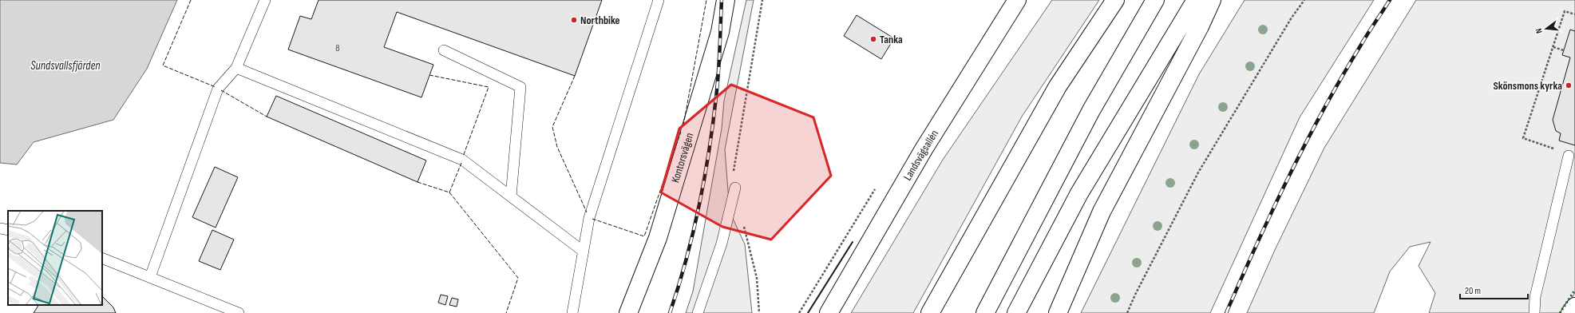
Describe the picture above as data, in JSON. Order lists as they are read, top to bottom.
{
  "streets": {
    "main road": ["Landsvägsallén", "Kontorsvägen"]
  },
  "water": ["Sundsvallsfjärden"],
  "places": ["Northbike", "Tanka", "Skönsmons kyrka"],
  "house_numbers": ["8"],
  "scale_bar": "20 m",
  "north": "left"
}
